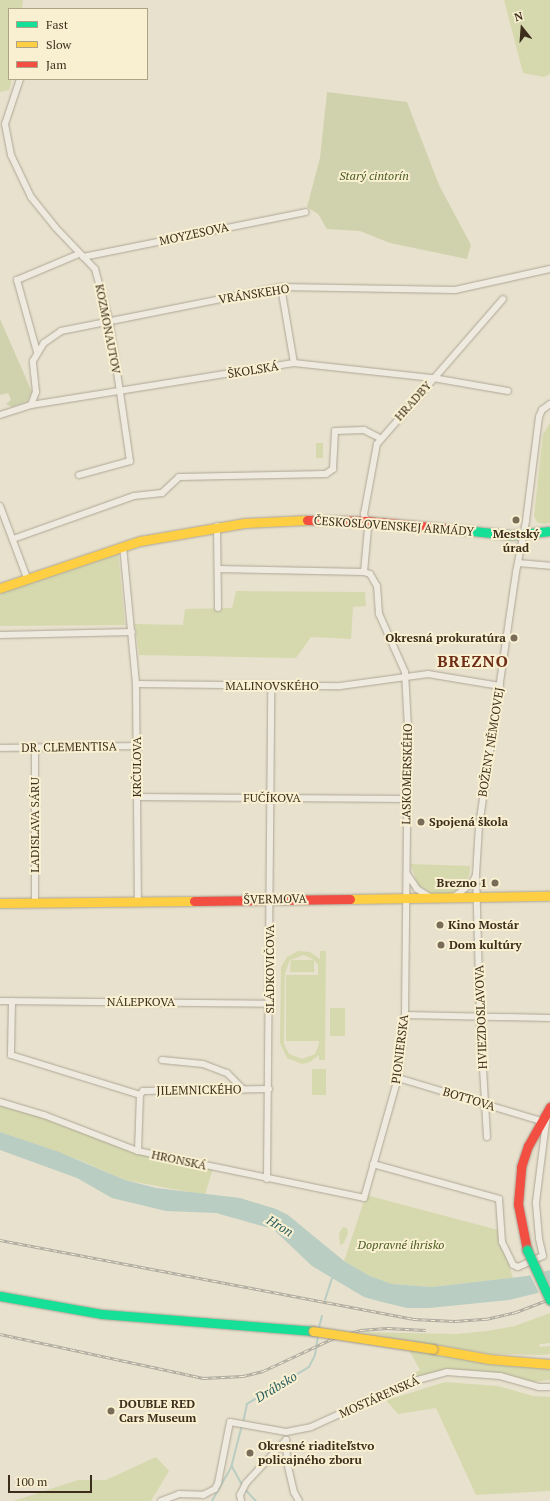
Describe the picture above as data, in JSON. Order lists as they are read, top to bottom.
{
  "streets": {
    "main road": ["ČESKOSLOVENSKEJ ARMÁDY", "ŠVERMOVA"],
    "street": [
      "MOYZESOVA",
      "VRÁNSKEHO",
      "KOZMONAUTOV",
      "ŠKOLSKÁ",
      "HRADBY",
      "MALINOVSKÉHO",
      "BOŽENY NĚMCOVEJ",
      "DR. CLEMENTISA",
      "KRČULOVA",
      "LASKOMERSKÉHO",
      "FUČÍKOVA",
      "LADISLAVA SÁRU",
      "SLÁDKOVIČOVA",
      "NÁLEPKOVA",
      "HVIEZDOSLAVOVA",
      "PIONIERSKA",
      "JILEMNICKÉHO",
      "BOTTOVA",
      "HRONSKÁ",
      "MOSTÁRENSKÁ"
    ]
  },
  "crossings": [
    ["MOYZESOVA", "VRÁNSKEHO"],
    ["MOYZESOVA", "KOZMONAUTOV"],
    ["VRÁNSKEHO", "KOZMONAUTOV"],
    ["VRÁNSKEHO", "ŠKOLSKÁ"],
    ["KOZMONAUTOV", "ŠKOLSKÁ"],
    ["ŠKOLSKÁ", "HRADBY"],
    ["HRADBY", "ČESKOSLOVENSKEJ ARMÁDY"],
    ["ČESKOSLOVENSKEJ ARMÁDY", "BOŽENY NĚMCOVEJ"],
    ["ČESKOSLOVENSKEJ ARMÁDY", "KRČULOVA"],
    ["MALINOVSKÉHO", "BOŽENY NĚMCOVEJ"],
    ["MALINOVSKÉHO", "KRČULOVA"],
    ["MALINOVSKÉHO", "LASKOMERSKÉHO"],
    ["MALINOVSKÉHO", "SLÁDKOVIČOVA"],
    ["BOŽENY NĚMCOVEJ", "ŠVERMOVA"],
    ["BOŽENY NĚMCOVEJ", "HVIEZDOSLAVOVA"],
    ["DR. CLEMENTISA", "KRČULOVA"],
    ["DR. CLEMENTISA", "LADISLAVA SÁRU"],
    ["KRČULOVA", "FUČÍKOVA"],
    ["KRČULOVA", "ŠVERMOVA"],
    ["LASKOMERSKÉHO", "FUČÍKOVA"],
    ["LASKOMERSKÉHO", "ŠVERMOVA"],
    ["LASKOMERSKÉHO", "PIONIERSKA"],
    ["FUČÍKOVA", "SLÁDKOVIČOVA"],
    ["LADISLAVA SÁRU", "ŠVERMOVA"],
    ["ŠVERMOVA", "SLÁDKOVIČOVA"],
    ["ŠVERMOVA", "HVIEZDOSLAVOVA"],
    ["ŠVERMOVA", "PIONIERSKA"],
    ["SLÁDKOVIČOVA", "NÁLEPKOVA"],
    ["SLÁDKOVIČOVA", "JILEMNICKÉHO"],
    ["SLÁDKOVIČOVA", "HRONSKÁ"],
    ["HVIEZDOSLAVOVA", "BOTTOVA"],
    ["PIONIERSKA", "BOTTOVA"],
    ["PIONIERSKA", "HRONSKÁ"],
    ["JILEMNICKÉHO", "HRONSKÁ"]
  ],
  "districts": ["BREZNO"],
  "water": ["Hron", "Drábsko"],
  "parks": ["Starý cintorín", "Dopravné ihrisko"],
  "places": [
    "Mestský úrad",
    "Okresná prokuratúra",
    "Spojená škola",
    "Brezno 1",
    "Kino Mostár",
    "Dom kultúry",
    "DOUBLE RED Cars Museum",
    "Okresné riaditeľstvo policajného zboru"
  ],
  "legend": ["Fast", "Slow", "Jam"],
  "scale_bar": "100 m",
  "north": "top"
}
